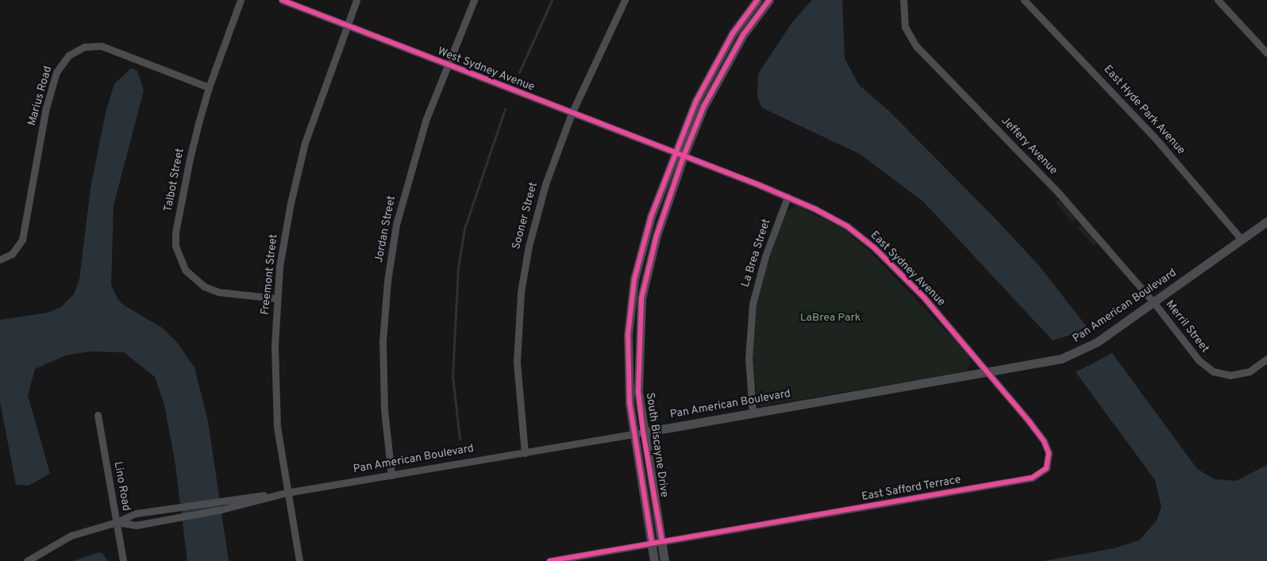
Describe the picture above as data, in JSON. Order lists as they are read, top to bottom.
{
  "streets": {
    "street": [
      "West Sydney Avenue",
      "Marius Road",
      "East Hyde Park Avenue",
      "Jeffery Avenue",
      "Talbot Street",
      "Sooner Street",
      "Jordan Street",
      "La Brea Street",
      "East Sydney Avenue",
      "Freemont Street",
      "Pan American Boulevard",
      "Merril Street",
      "South Biscayne Drive",
      "Lino Road",
      "East Safford Terrace"
    ]
  },
  "crossings": [
    ["West Sydney Avenue", "Sooner Street"],
    ["West Sydney Avenue", "Jordan Street"],
    ["West Sydney Avenue", "East Sydney Avenue"],
    ["West Sydney Avenue", "Freemont Street"],
    ["West Sydney Avenue", "South Biscayne Drive"],
    ["Marius Road", "Talbot Street"],
    ["East Hyde Park Avenue", "Pan American Boulevard"],
    ["Jeffery Avenue", "Pan American Boulevard"],
    ["Jeffery Avenue", "Merril Street"],
    ["Talbot Street", "Freemont Street"],
    ["Sooner Street", "Pan American Boulevard"],
    ["Jordan Street", "Pan American Boulevard"],
    ["La Brea Street", "East Sydney Avenue"],
    ["La Brea Street", "Pan American Boulevard"],
    ["East Sydney Avenue", "Pan American Boulevard"],
    ["East Sydney Avenue", "South Biscayne Drive"],
    ["East Sydney Avenue", "East Safford Terrace"],
    ["Freemont Street", "Pan American Boulevard"],
    ["Pan American Boulevard", "Merril Street"],
    ["Pan American Boulevard", "South Biscayne Drive"],
    ["Pan American Boulevard", "Lino Road"],
    ["Pan American Boulevard", "East Safford Terrace"],
    ["South Biscayne Drive", "East Safford Terrace"]
  ],
  "parks": ["LaBrea Park"]
}
